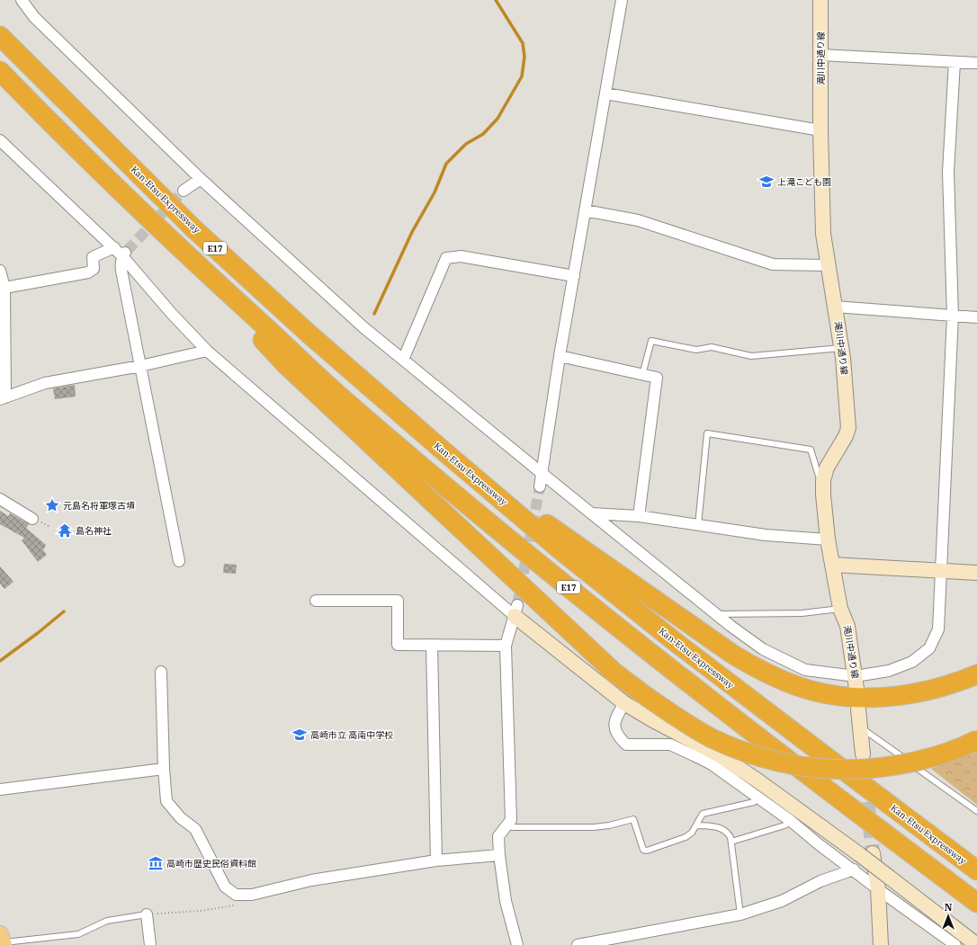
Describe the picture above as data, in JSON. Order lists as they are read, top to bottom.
{
  "streets": {
    "highway": ["Kan-Etsu Expressway", "E17"],
    "street": ["滝川中通り線"]
  },
  "places": {
    "school or university": ["上滝こども園", "高崎市立 高南中学校"],
    "place": ["元島名将軍塚古墳"],
    "temple": ["島名神社"],
    "museum": ["高崎市歴史民俗資料館"]
  },
  "north": "top"
}
